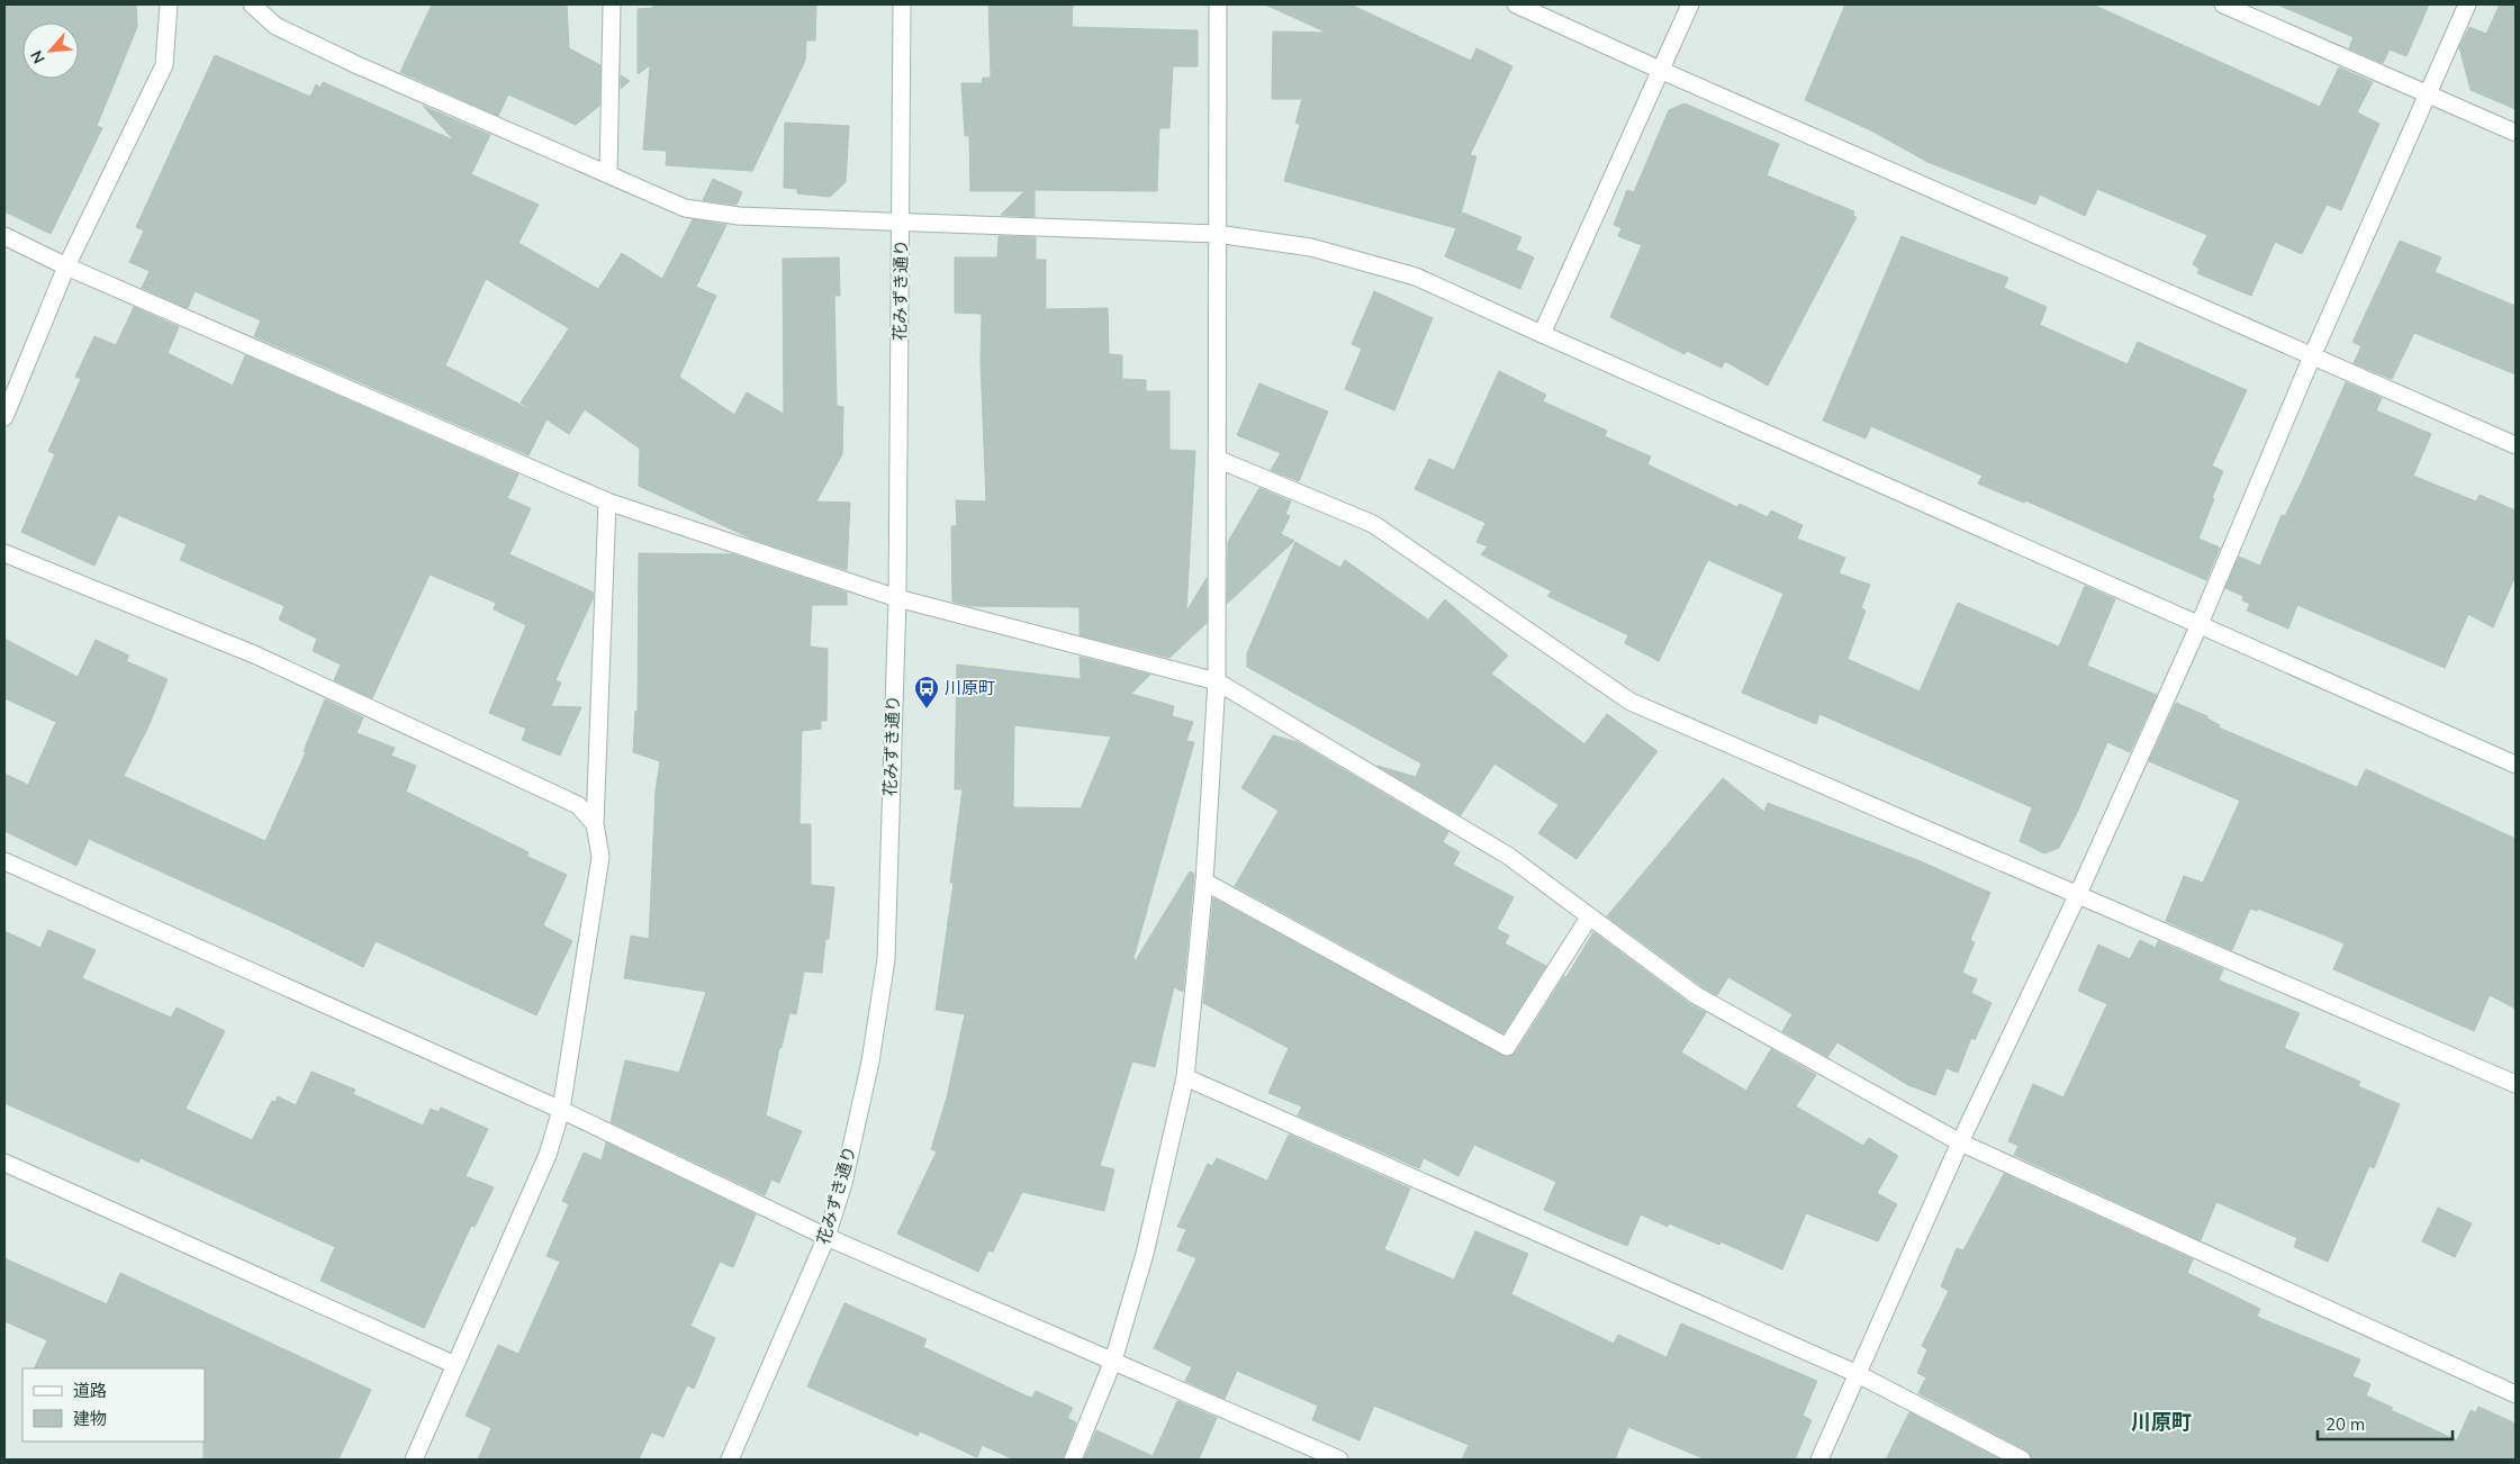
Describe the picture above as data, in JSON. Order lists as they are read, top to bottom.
{
  "streets": {
    "street": ["花みずき通り"]
  },
  "districts": ["川原町"],
  "places": {
    "bus stop": ["川原町"]
  },
  "legend": ["道路", "建物"],
  "scale_bar": "20 m",
  "north": "bottom left"
}
